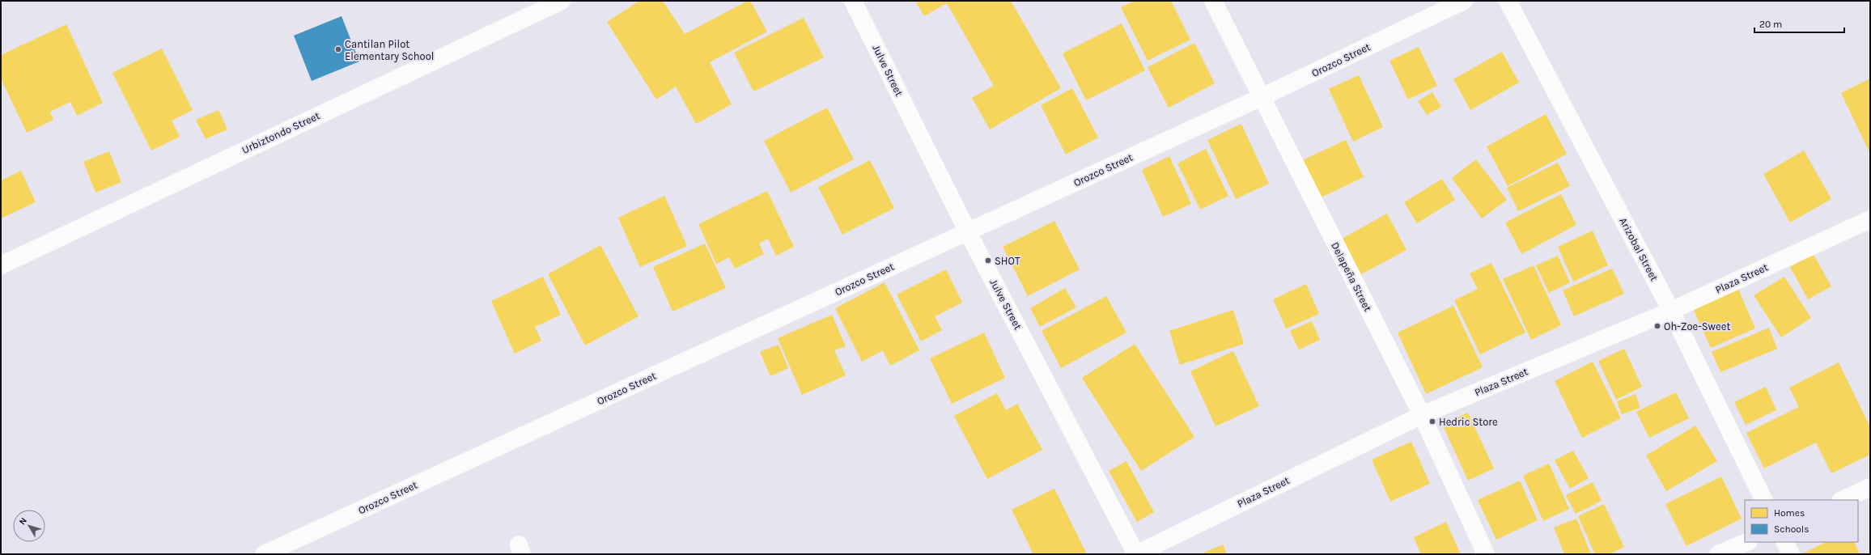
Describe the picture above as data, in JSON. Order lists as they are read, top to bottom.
{
  "streets": {
    "street": [
      "Orozco Street",
      "Julve Street",
      "Urbiztondo Street",
      "Arizobal Street",
      "Delapeña Street",
      "Plaza Street"
    ]
  },
  "crossings": [
    ["Orozco Street", "Julve Street"],
    ["Orozco Street", "Delapeña Street"],
    ["Julve Street", "Plaza Street"],
    ["Arizobal Street", "Plaza Street"],
    ["Delapeña Street", "Plaza Street"]
  ],
  "places": [
    "Cantilan Pilot Elementary School",
    "SHOT",
    "Oh-Zoe-Sweet",
    "Hedric Store"
  ],
  "legend": ["Homes", "Schools"],
  "scale_bar": "20 m",
  "north": "top left"
}
